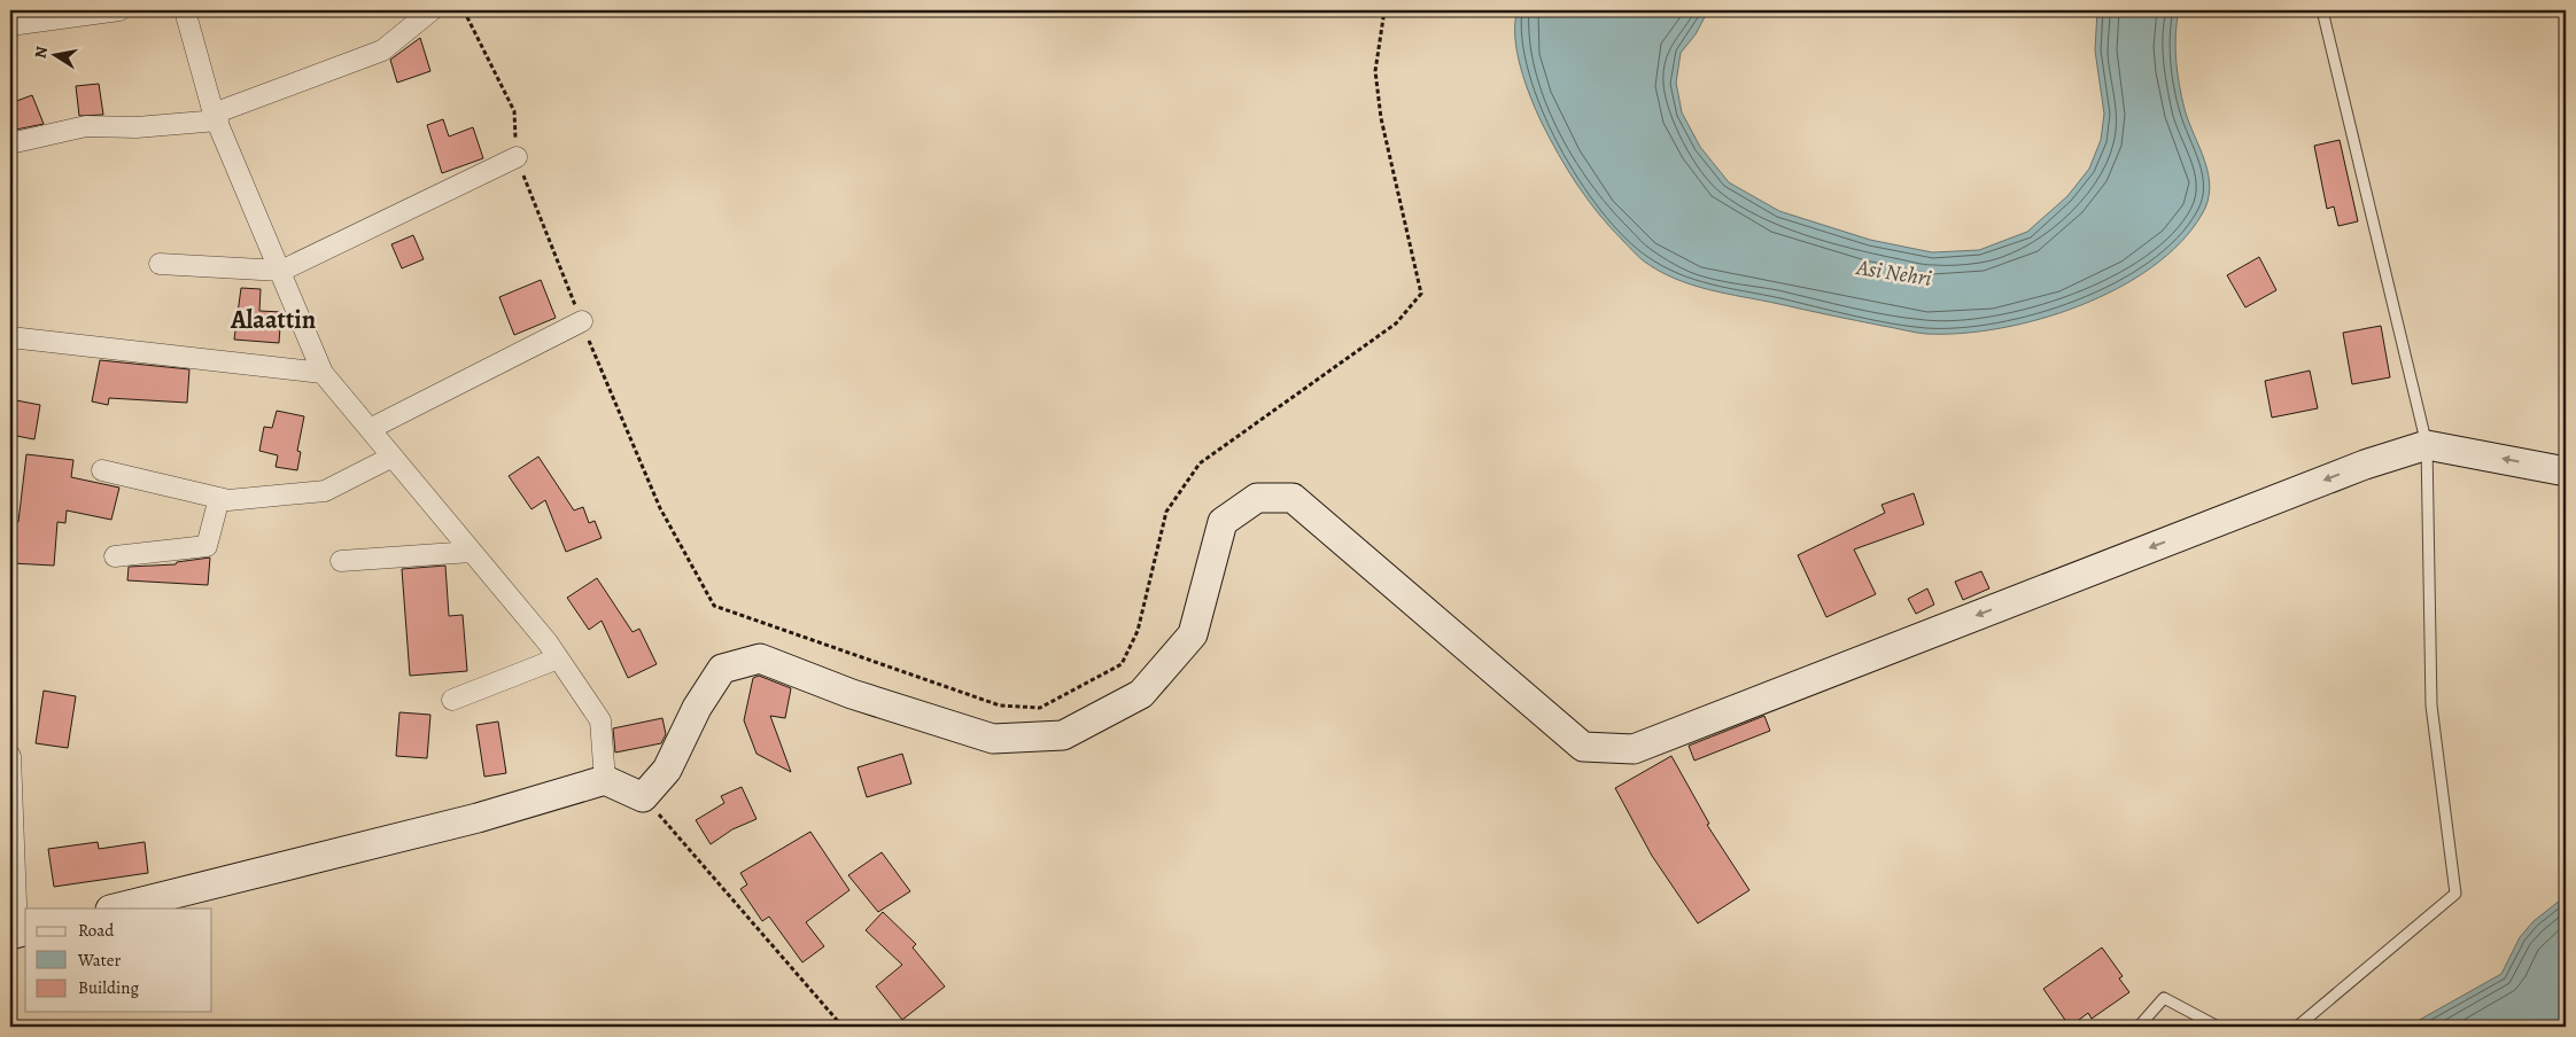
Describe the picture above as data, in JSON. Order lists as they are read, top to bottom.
{
  "districts": ["Alaattin"],
  "water": ["Asi Nehri"],
  "legend": ["Road", "Water", "Building"],
  "north": "left"
}
